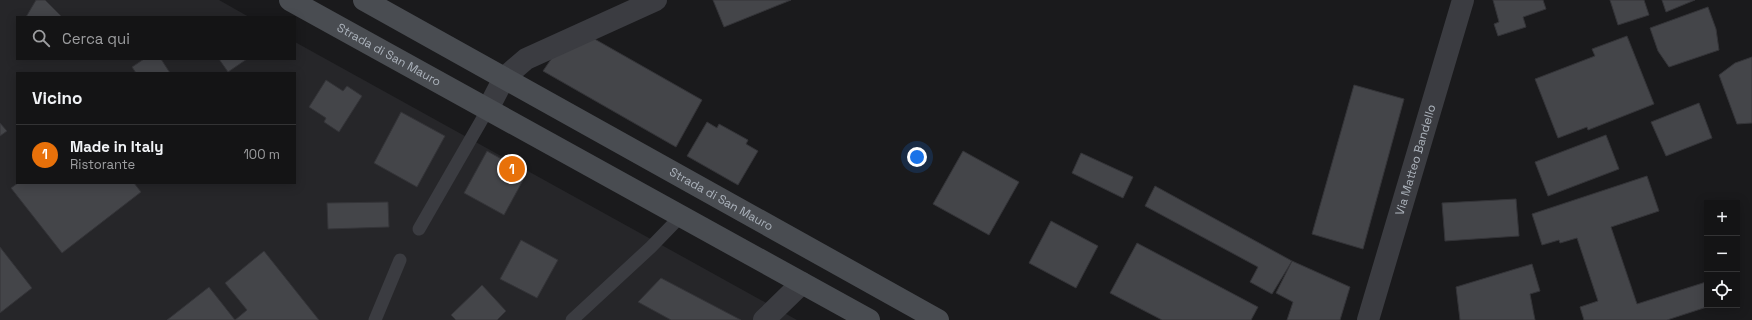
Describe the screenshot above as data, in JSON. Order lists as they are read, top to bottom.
{
  "streets": {
    "main road": ["Strada di San Mauro"],
    "street": ["Via Matteo Bandello"]
  },
  "page": {
    "search": "Cerca qui",
    "heading": "Vicino",
    "list": [
      {
        "mark": "1",
        "name": "Made in Italy",
        "note": "Ristorante",
        "value": "100 m"
      }
    ],
    "pins": "1",
    "map_buttons": ["+", "−"]
  }
}
